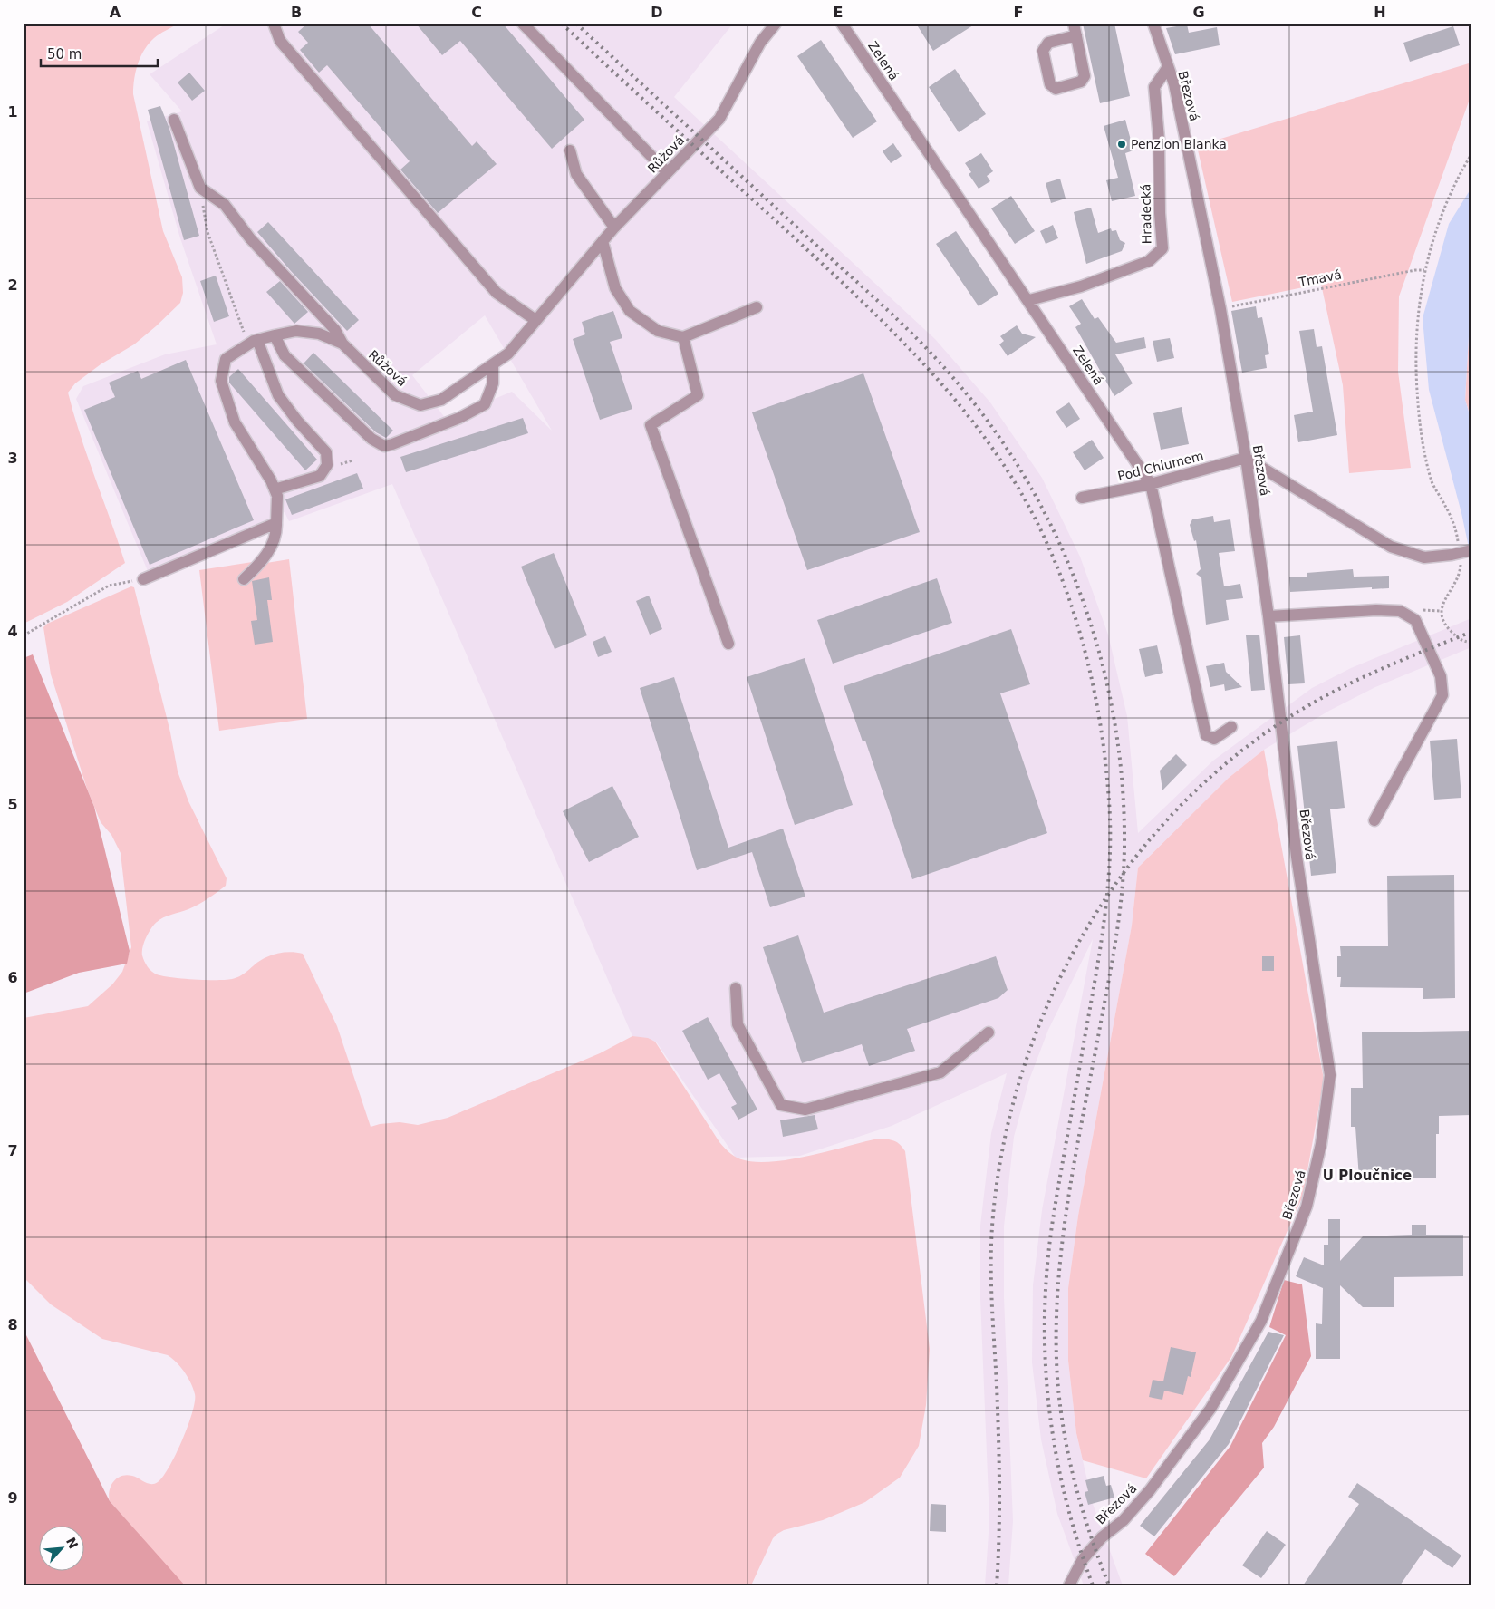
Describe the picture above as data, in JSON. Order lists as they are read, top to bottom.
{
  "streets": {
    "street": [
      "Zelená",
      "Březová",
      "Růžová",
      "Hradecká",
      "Pod Chlumem"
    ],
    "path": ["Tmavá"]
  },
  "crossings": [
    ["Zelená", "Hradecká"],
    ["Zelená", "Pod Chlumem"],
    ["Březová", "Hradecká"],
    ["Březová", "Tmavá"],
    ["Březová", "Pod Chlumem"]
  ],
  "districts": ["U Ploučnice"],
  "places": ["Penzion Blanka"],
  "scale_bar": "50 m",
  "north": "top right",
  "grid": {
    "columns": [
      "A",
      "B",
      "C",
      "D",
      "E",
      "F",
      "G",
      "H"
    ],
    "rows": [
      "1",
      "2",
      "3",
      "4",
      "5",
      "6",
      "7",
      "8",
      "9"
    ]
  }
}
